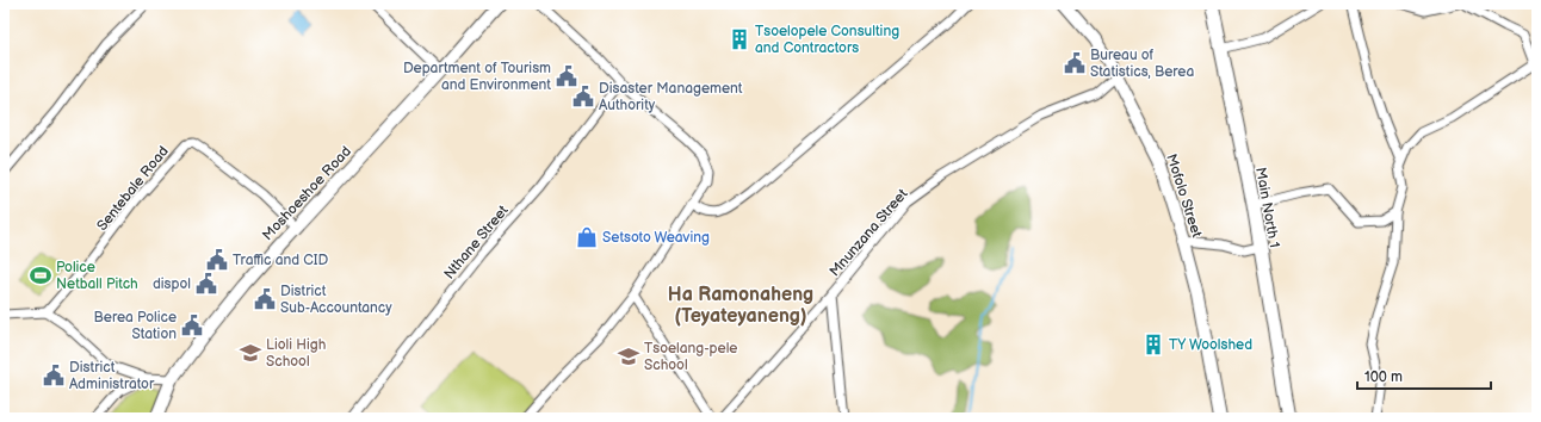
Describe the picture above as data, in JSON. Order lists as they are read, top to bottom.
{
  "streets": {
    "main road": ["Main North 1"],
    "street": [
      "Sentebale Road",
      "Moshoeshoe Road",
      "Mofolo Street",
      "Mnunzana Street",
      "Nthane Street"
    ]
  },
  "crossings": [
    ["Sentebale Road", "Moshoeshoe Road"],
    ["Mofolo Street", "Mnunzana Street"]
  ],
  "districts": ["Ha Ramonaheng (Teyateyaneng)"],
  "places": {
    "building": ["Tsoelopele Consulting and Contractors", "TY Woolshed"],
    "public building": [
      "Bureau of Statistics, Berea",
      "Department of Tourism and Environment",
      "Disaster Management Authority",
      "Traffic and CID",
      "dispol",
      "District Sub-Accountancy",
      "Berea Police Station",
      "District Administrator"
    ],
    "shop": ["Setsoto Weaving"],
    "sports": ["Police Netball Pitch"],
    "school or university": ["Lioli High School", "Tsoelang-pele School"]
  },
  "scale_bar": "100 m"
}
